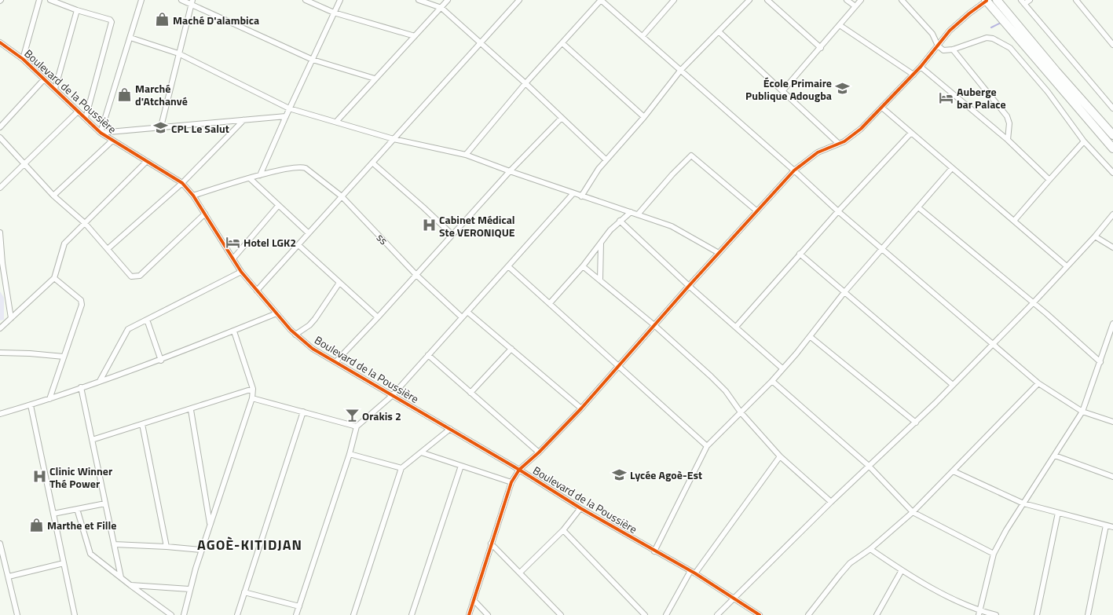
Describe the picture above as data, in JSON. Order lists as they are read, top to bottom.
{
  "streets": {
    "street": ["Boulevard de la Poussière", "ss"]
  },
  "districts": ["AGOÈ-KITIDJAN"],
  "places": {
    "shop": ["Maché D'alambica", "Marché d'Atchanvé", "Marthe et Fille"],
    "school or university": ["École Primaire Publique Adougba", "CPL Le Salut", "Lycée Agoè-Est"],
    "hotel": ["Auberge bar Palace", "Hotel LGK2"],
    "hospital": ["Cabinet Médical Ste VERONIQUE", "Clinic Winner Thé Power"],
    "bar": ["Orakis 2"]
  }
}
